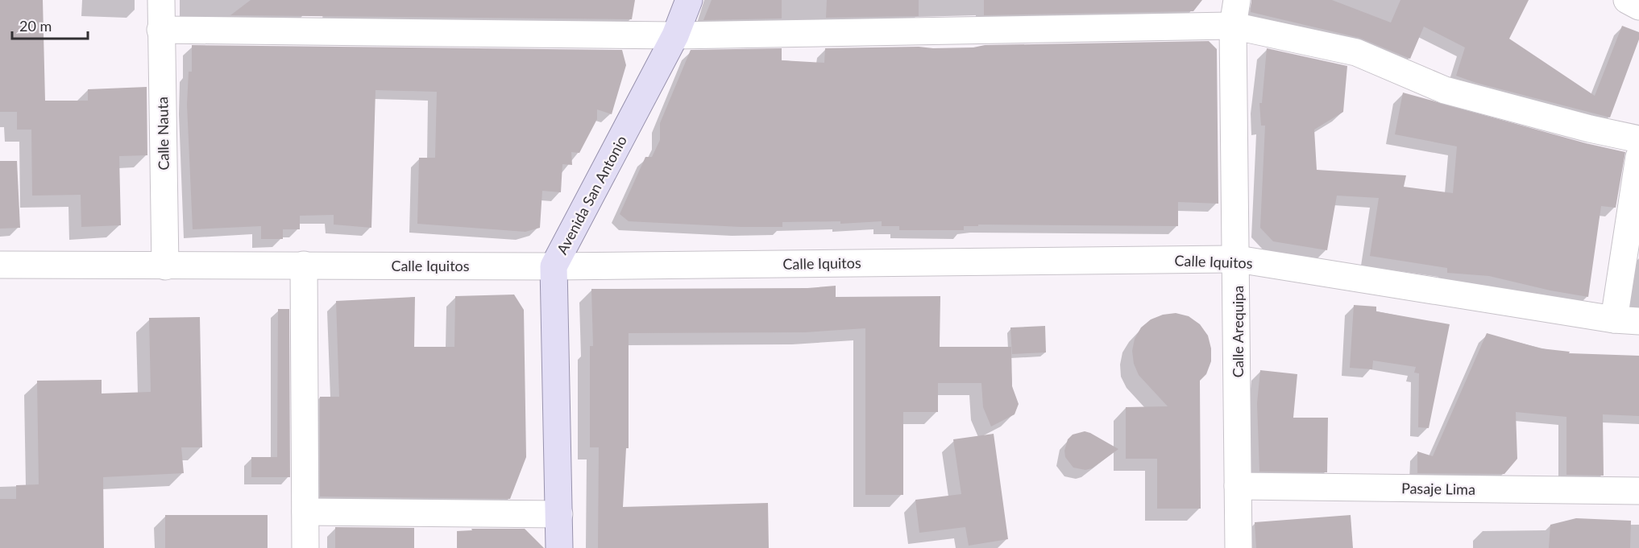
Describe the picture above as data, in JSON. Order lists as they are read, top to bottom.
{
  "streets": {
    "main road": ["Avenida San Antonio"],
    "street": [
      "Calle Nauta",
      "Calle Iquitos",
      "Calle Arequipa",
      "Pasaje Lima"
    ]
  },
  "crossings": [
    ["Calle Nauta", "Calle Iquitos"],
    ["Avenida San Antonio", "Calle Iquitos"],
    ["Calle Iquitos", "Calle Arequipa"],
    ["Calle Arequipa", "Pasaje Lima"]
  ],
  "scale_bar": "20 m"
}
